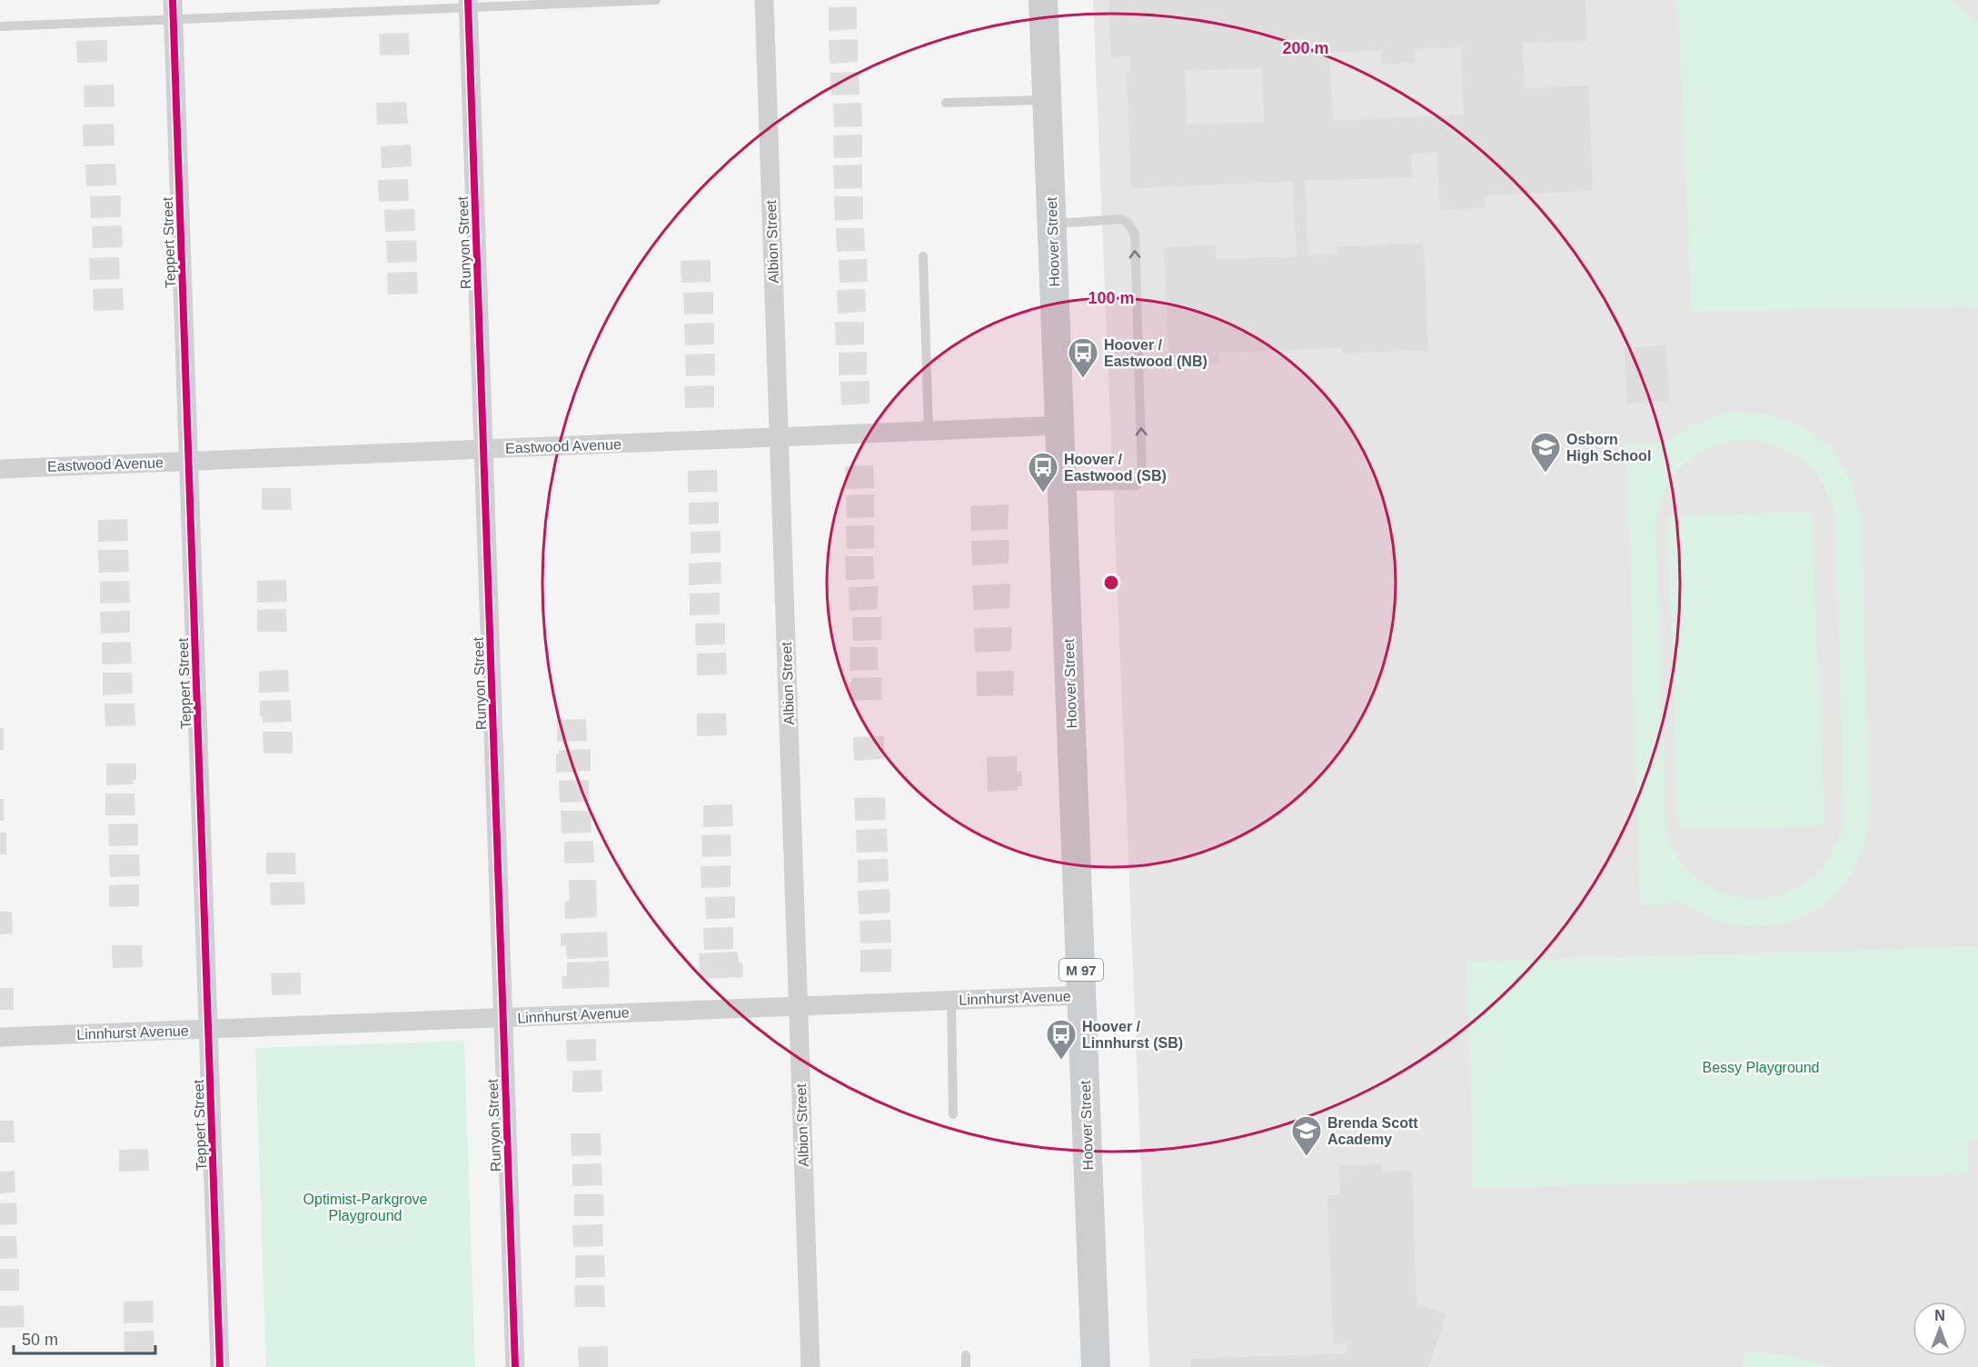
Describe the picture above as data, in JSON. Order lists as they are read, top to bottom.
{
  "streets": {
    "main road": ["Hoover Street", "M 97"],
    "street": [
      "Albion Street",
      "Teppert Street",
      "Runyon Street",
      "Eastwood Avenue",
      "Linnhurst Avenue"
    ]
  },
  "crossings": [
    ["Albion Street", "Eastwood Avenue"],
    ["Albion Street", "Linnhurst Avenue"],
    ["Hoover Street", "Eastwood Avenue"],
    ["Hoover Street", "Linnhurst Avenue"],
    ["Teppert Street", "Eastwood Avenue"],
    ["Teppert Street", "Linnhurst Avenue"],
    ["Runyon Street", "Eastwood Avenue"],
    ["Runyon Street", "Linnhurst Avenue"]
  ],
  "parks": ["Bessy Playground", "Optimist-Parkgrove Playground"],
  "places": {
    "bus stop": ["Hoover / Eastwood (NB)", "Hoover / Eastwood (SB)", "Hoover / Linnhurst (SB)"],
    "school or university": ["Osborn High School", "Brenda Scott Academy"]
  },
  "scale_bar": "50 m",
  "north": "top",
  "rings": ["200 m", "100 m"]
}
